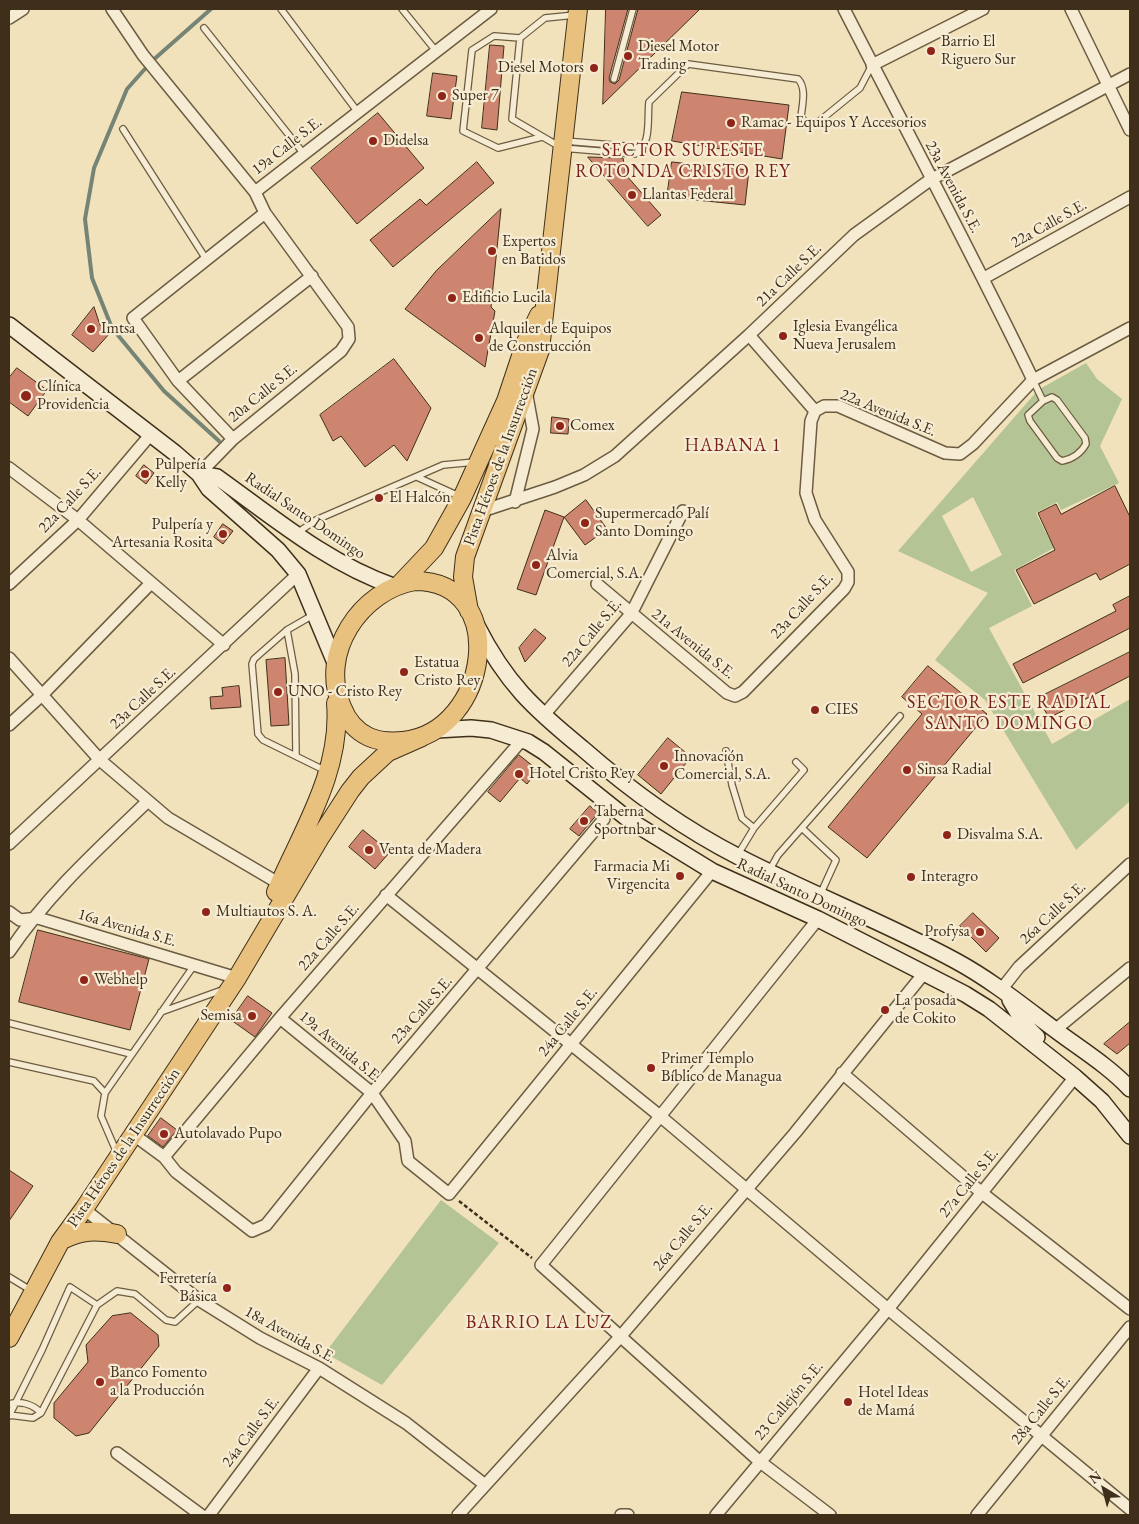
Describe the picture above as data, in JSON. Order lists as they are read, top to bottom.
{
  "streets": {
    "main road": ["Pista Héroes de la Insurrección", "Radial Santo Domingo"],
    "street": [
      "19a Calle S.E.",
      "23a Avenida S.E.",
      "22a Calle S.E.",
      "21a Calle S.E.",
      "20a Calle S.E.",
      "22a Avenida S.E.",
      "23a Calle S.E.",
      "21a Avenida S.E.",
      "26a Calle S.E.",
      "16a Avenida S.E.",
      "24a Calle S.E.",
      "19a Avenida S.E.",
      "27a Calle S.E.",
      "18a Avenida S.E.",
      "23 Callejón S.E.",
      "28a Calle S.E."
    ]
  },
  "crossings": [
    ["19a Calle S.E.", "20a Calle S.E."],
    ["23a Avenida S.E.", "22a Calle S.E."],
    ["23a Avenida S.E.", "21a Calle S.E."],
    ["23a Avenida S.E.", "22a Avenida S.E."],
    ["22a Calle S.E.", "Radial Santo Domingo"],
    ["22a Calle S.E.", "23a Calle S.E."],
    ["22a Calle S.E.", "21a Avenida S.E."],
    ["22a Calle S.E.", "19a Avenida S.E."],
    ["21a Calle S.E.", "22a Avenida S.E."],
    ["21a Calle S.E.", "Pista Héroes de la Insurrección"],
    ["20a Calle S.E.", "Radial Santo Domingo"],
    ["22a Avenida S.E.", "23a Calle S.E."],
    ["Pista Héroes de la Insurrección", "Radial Santo Domingo"],
    ["Pista Héroes de la Insurrección", "16a Avenida S.E."],
    ["Pista Héroes de la Insurrección", "18a Avenida S.E."],
    ["Radial Santo Domingo", "23a Calle S.E."],
    ["Radial Santo Domingo", "26a Calle S.E."],
    ["Radial Santo Domingo", "24a Calle S.E."],
    ["Radial Santo Domingo", "27a Calle S.E."],
    ["23a Calle S.E.", "21a Avenida S.E."],
    ["23a Calle S.E.", "19a Avenida S.E."],
    ["26a Calle S.E.", "18a Avenida S.E."],
    ["24a Calle S.E.", "19a Avenida S.E."],
    ["24a Calle S.E.", "18a Avenida S.E."],
    ["27a Calle S.E.", "23 Callejón S.E."]
  ],
  "districts": [
    "SECTOR SURESTE ROTONDA CRISTO REY",
    "HABANA 1",
    "SECTOR ESTE RADIAL SANTO DOMINGO",
    "BARRIO LA LUZ"
  ],
  "places": [
    "Barrio El Riguero Sur",
    "Diesel Motor Trading",
    "Diesel Motors",
    "Super 7",
    "Ramac - Equipos Y Accesorios",
    "Didelsa",
    "Llantas Federal",
    "Expertos en Batidos",
    "Edificio Lucila",
    "Imtsa",
    "Iglesia Evangélica Nueva Jerusalem",
    "Alquiler de Equipos de Construcción",
    "Clínica Providencia",
    "Comex",
    "Pulpería Kelly",
    "El Halcón",
    "Supermercado Palí Santo Domingo",
    "Pulpería y Artesania Rosita",
    "Alvia Comercial, S.A.",
    "Estatua Cristo Rey",
    "UNO - Cristo Rey",
    "CIES",
    "Innovación Comercial, S.A.",
    "Sinsa Radial",
    "Hotel Cristo Rey",
    "Taberna Sportnbar",
    "Disvalma S.A.",
    "Venta de Madera",
    "Farmacia Mi Virgencita",
    "Interagro",
    "Multiautos S. A.",
    "Profysa",
    "Webhelp",
    "La posada de Cokito",
    "Semisa",
    "Primer Templo Bíblico de Managua",
    "Autolavado Pupo",
    "Ferretería Básica",
    "Banco Fomento a la Producción",
    "Hotel Ideas de Mamá"
  ],
  "north": "top left"
}
